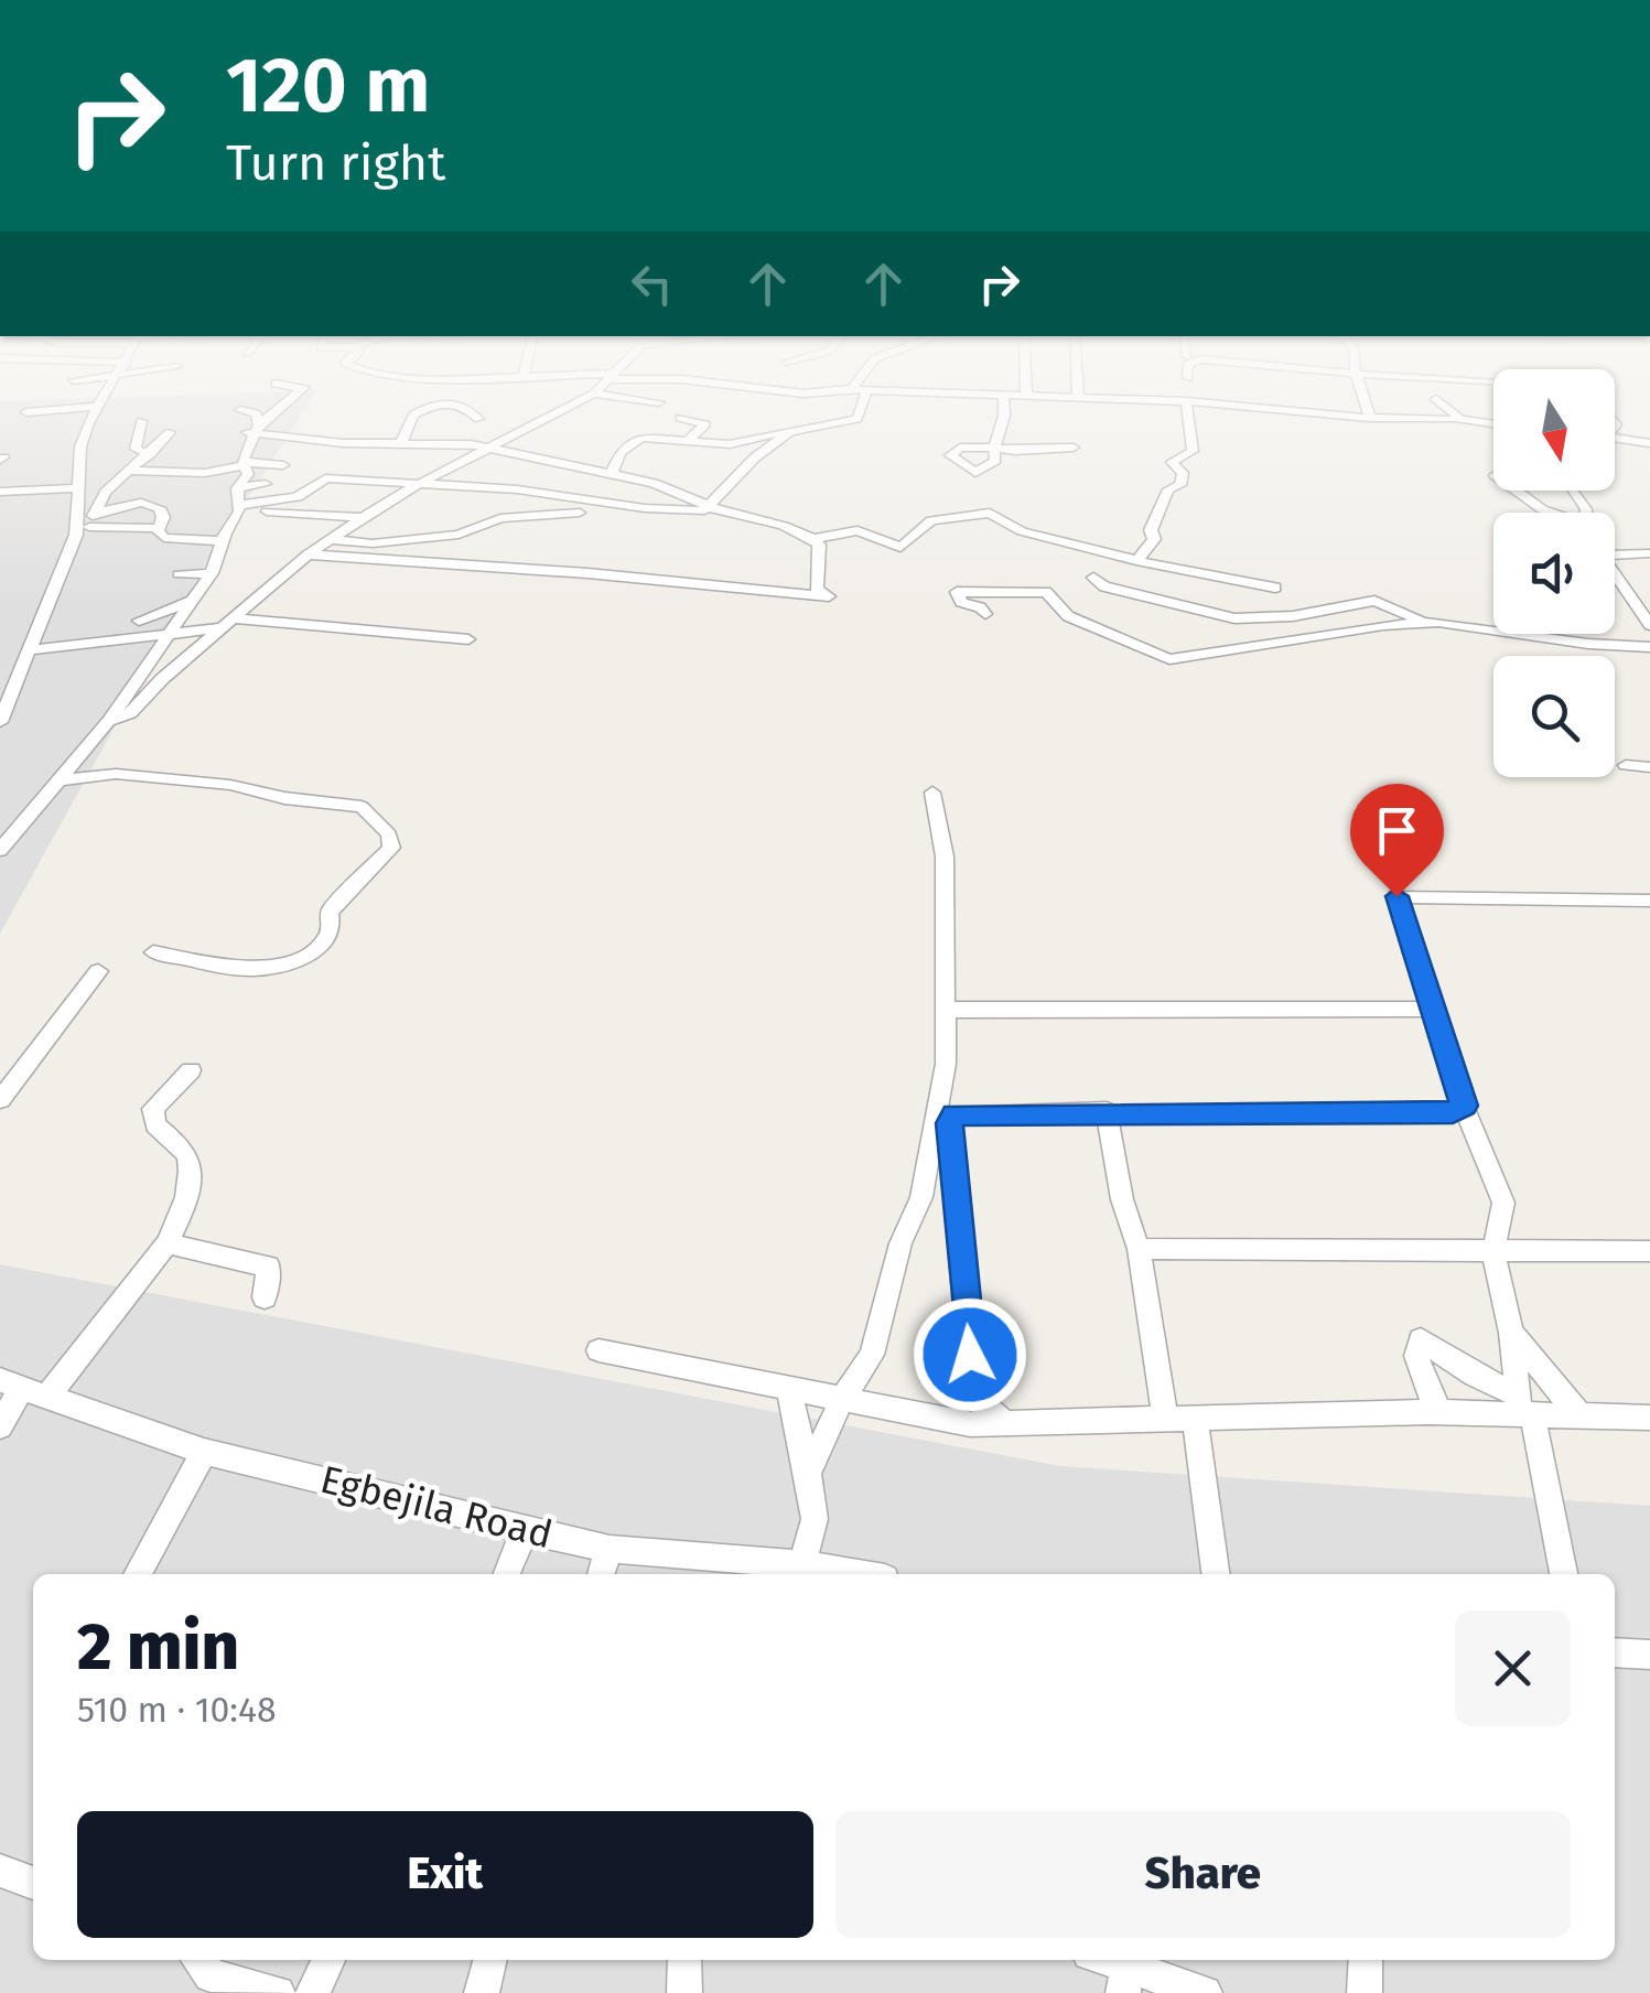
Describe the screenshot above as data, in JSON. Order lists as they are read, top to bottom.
{
  "streets": {
    "street": ["Egbejila Road"]
  },
  "north": "bottom",
  "page": {
    "turn": ["120 m", "Turn right"],
    "heading": ["2 min", "510 m · 10:48"],
    "buttons": ["Exit", "Share"]
  }
}
